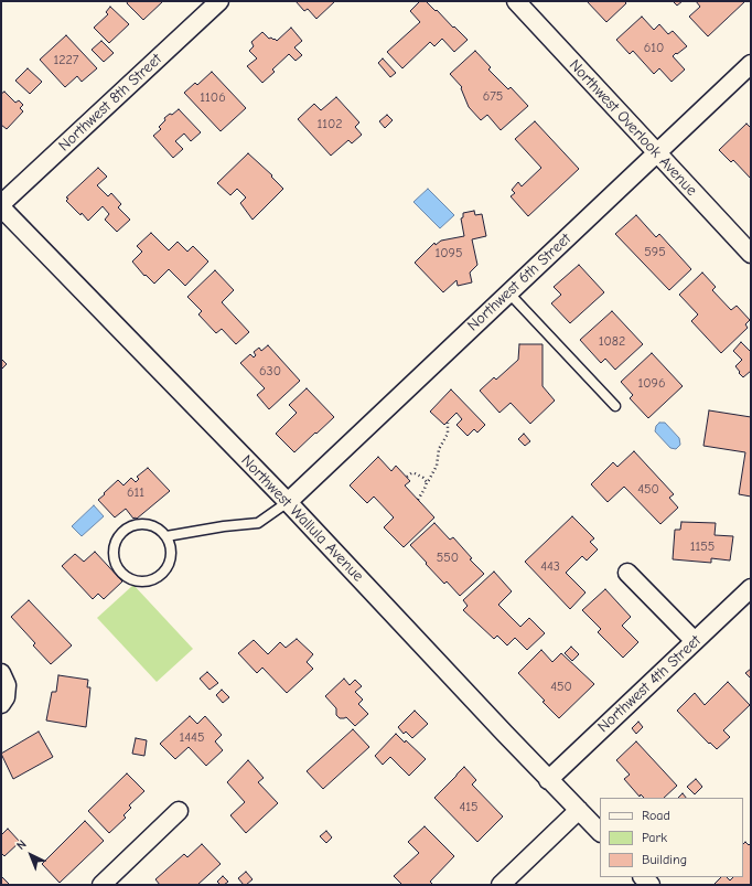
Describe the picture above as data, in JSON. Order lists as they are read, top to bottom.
{
  "streets": {
    "street": [
      "Northwest 8th Street",
      "Northwest Overlook Avenue",
      "Northwest 6th Street",
      "Northwest Wallula Avenue",
      "Northwest 4th Street"
    ]
  },
  "crossings": [
    ["Northwest Overlook Avenue", "Northwest 6th Street"],
    ["Northwest 6th Street", "Northwest Wallula Avenue"],
    ["Northwest Wallula Avenue", "Northwest 4th Street"]
  ],
  "house_numbers": [
    "610",
    "1227",
    "675",
    "1106",
    "1102",
    "595",
    "1095",
    "1082",
    "630",
    "1096",
    "450",
    "611",
    "1155",
    "550",
    "443",
    "450",
    "1445",
    "415"
  ],
  "legend": ["Road", "Park", "Building"],
  "north": "top left"
}
